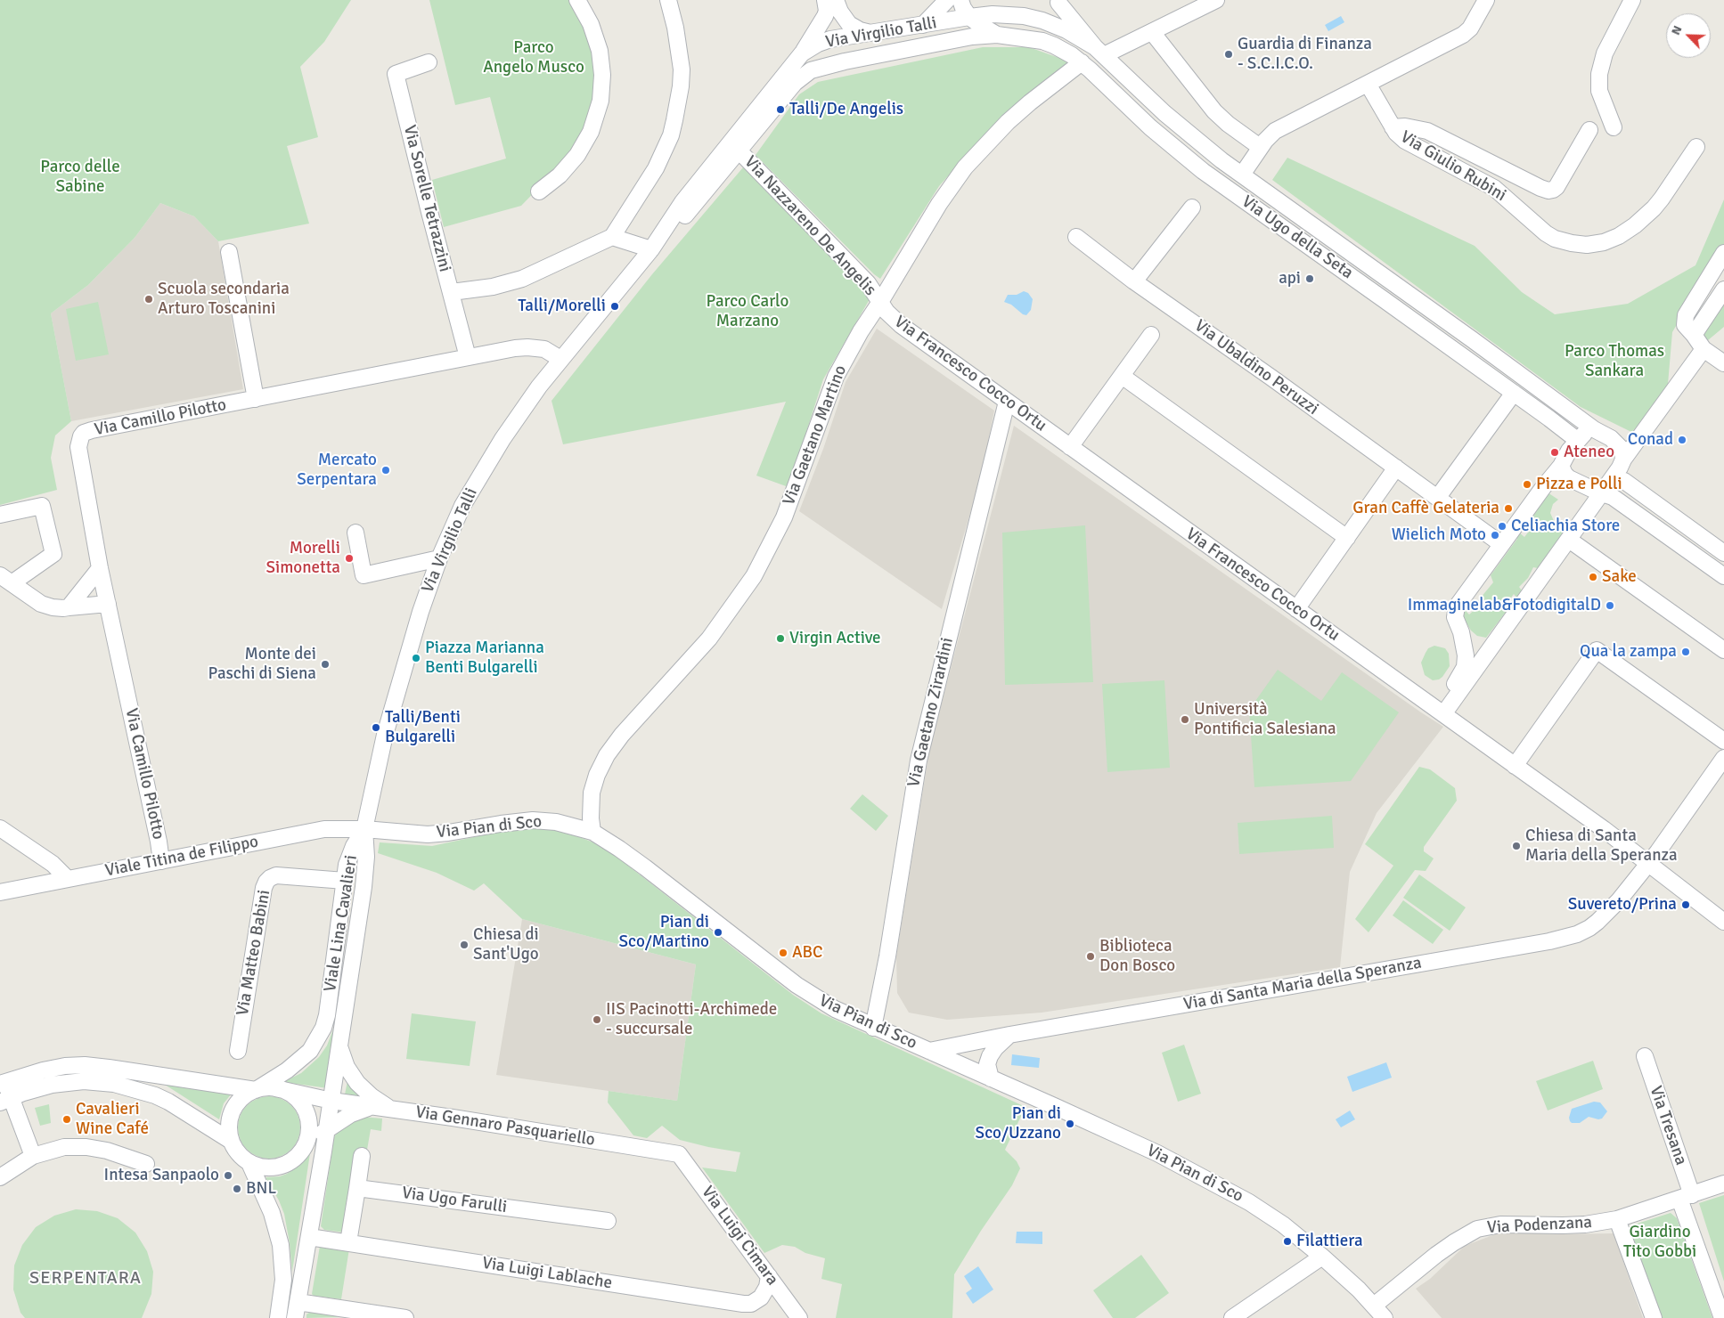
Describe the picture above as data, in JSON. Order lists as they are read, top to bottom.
{
  "streets": {
    "street": [
      "Via Virgilio Talli",
      "Via Giulio Rubini",
      "Via Sorelle Tetrazzini",
      "Via Nazzareno De Angelis",
      "Via Ugo della Seta",
      "Via Ubaldino Peruzzi",
      "Via Francesco Cocco Ortu",
      "Via Camillo Pilotto",
      "Via Gaetano Martino",
      "Via Gaetano Zirardini",
      "Via Pian di Sco",
      "Viale Titina de Filippo",
      "Viale Lina Cavalieri",
      "Via Matteo Babini",
      "Via di Santa Maria della Speranza",
      "Via Tresana",
      "Via Gennaro Pasquariello",
      "Via Ugo Farulli",
      "Via Podenzana",
      "Via Luigi Cimara",
      "Via Luigi Lablache"
    ]
  },
  "crossings": [
    ["Via Virgilio Talli", "Via Nazzareno De Angelis"],
    ["Via Virgilio Talli", "Via Ugo della Seta"],
    ["Via Virgilio Talli", "Via Camillo Pilotto"],
    ["Via Virgilio Talli", "Via Pian di Sco"],
    ["Via Virgilio Talli", "Viale Titina de Filippo"],
    ["Via Virgilio Talli", "Viale Lina Cavalieri"],
    ["Via Sorelle Tetrazzini", "Via Camillo Pilotto"],
    ["Via Nazzareno De Angelis", "Via Francesco Cocco Ortu"],
    ["Via Nazzareno De Angelis", "Via Gaetano Martino"],
    ["Via Ugo della Seta", "Via Gaetano Martino"],
    ["Via Francesco Cocco Ortu", "Via Gaetano Martino"],
    ["Via Francesco Cocco Ortu", "Via Gaetano Zirardini"],
    ["Via Francesco Cocco Ortu", "Via di Santa Maria della Speranza"],
    ["Via Camillo Pilotto", "Viale Titina de Filippo"],
    ["Via Gaetano Martino", "Via Pian di Sco"],
    ["Via Gaetano Zirardini", "Via Pian di Sco"],
    ["Via Pian di Sco", "Viale Titina de Filippo"],
    ["Via Pian di Sco", "Viale Lina Cavalieri"],
    ["Via Pian di Sco", "Via di Santa Maria della Speranza"],
    ["Via Pian di Sco", "Via Podenzana"],
    ["Viale Titina de Filippo", "Viale Lina Cavalieri"],
    ["Viale Lina Cavalieri", "Via Matteo Babini"],
    ["Viale Lina Cavalieri", "Via Gennaro Pasquariello"],
    ["Viale Lina Cavalieri", "Via Luigi Lablache"],
    ["Via Tresana", "Via Podenzana"],
    ["Via Gennaro Pasquariello", "Via Luigi Cimara"],
    ["Via Luigi Cimara", "Via Luigi Lablache"]
  ],
  "districts": ["SERPENTARA"],
  "parks": [
    "Parco Angelo Musco",
    "Parco delle Sabine",
    "Parco Carlo Marzano",
    "Parco Thomas Sankara",
    "Giardino Tito Gobbi"
  ],
  "places": [
    "Guardia di Finanza - S.C.I.C.O.",
    "Talli/De Angelis",
    "api",
    "Scuola secondaria Arturo Toscanini",
    "Talli/Morelli",
    "Conad",
    "Ateneo",
    "Mercato Serpentara",
    "Pizza e Polli",
    "Gran Caffè Gelateria",
    "Celiachia Store",
    "Wielich Moto",
    "Morelli Simonetta",
    "Sake",
    "Immaginelab&FotodigitalD",
    "Virgin Active",
    "Qua la zampa",
    "Piazza Marianna Benti Bulgarelli",
    "Monte dei Paschi di Siena",
    "Università Pontificia Salesiana",
    "Talli/Benti Bulgarelli",
    "Chiesa di Santa Maria della Speranza",
    "Suvereto/Prina",
    "Pian di Sco/Martino",
    "Chiesa di Sant'Ugo",
    "ABC",
    "Biblioteca Don Bosco",
    "IIS Pacinotti-Archimede - succursale",
    "Cavalieri Wine Café",
    "Pian di Sco/Uzzano",
    "Intesa Sanpaolo",
    "BNL",
    "Filattiera"
  ],
  "north": "top left"
}
